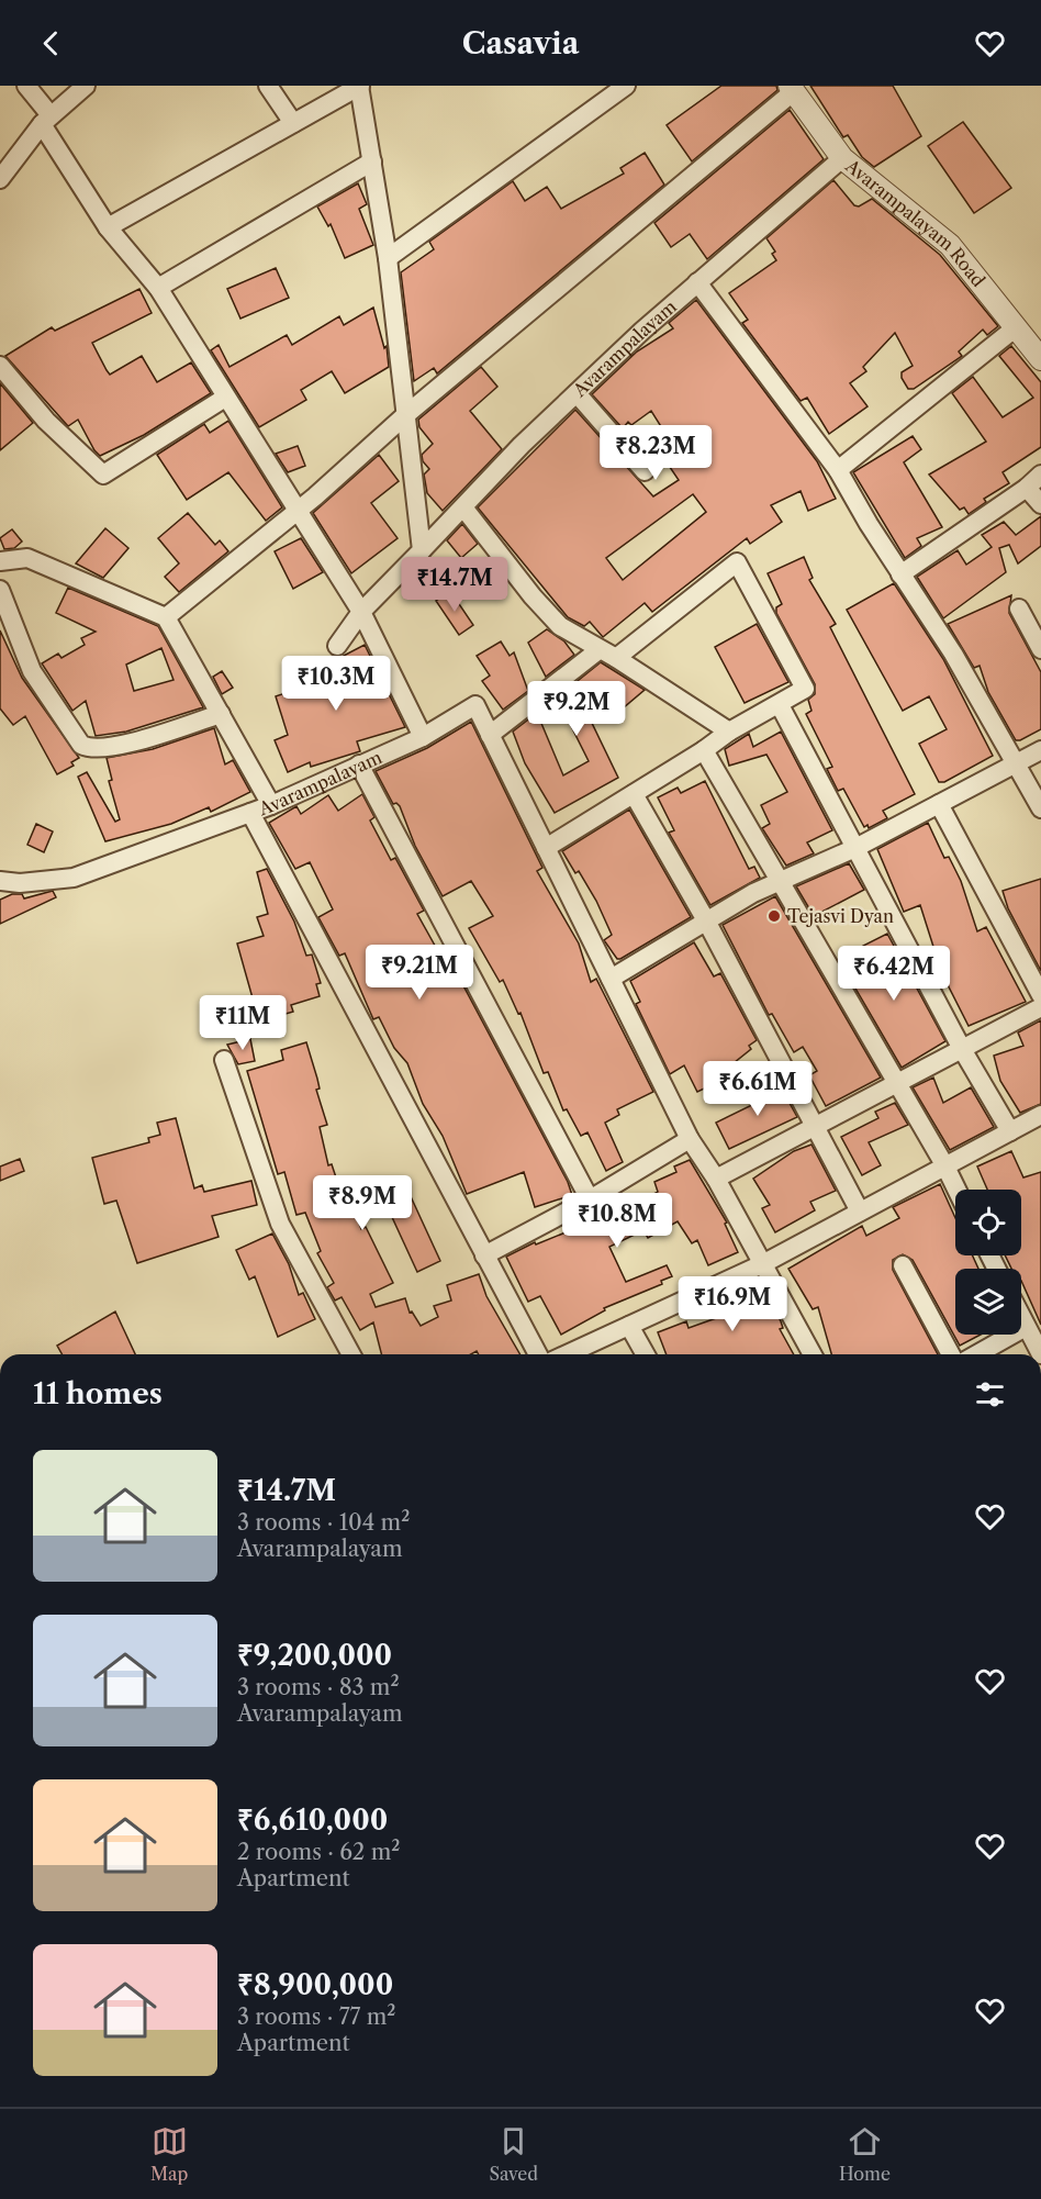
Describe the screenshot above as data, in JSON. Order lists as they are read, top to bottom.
{
  "streets": {
    "street": ["Avarampalayam Road", "Avarampalayam"]
  },
  "crossings": [
    ["Avarampalayam Road", "Avarampalayam"]
  ],
  "places": ["Tejasvi Dyan"],
  "page": {
    "header": "Casavia",
    "price": [
      "₹8.23M",
      "₹14.7M",
      "₹10.3M",
      "₹9.2M",
      "₹9.21M",
      "₹6.42M",
      "₹11M",
      "₹6.61M",
      "₹8.9M",
      "₹10.8M",
      "₹16.9M"
    ],
    "heading": "11 homes",
    "list": [
      {
        "name": "₹14.7M",
        "note": "3 rooms · 104 m² · Avarampalayam"
      },
      {
        "name": "₹9,200,000",
        "note": "3 rooms · 83 m² · Avarampalayam"
      },
      {
        "name": "₹6,610,000",
        "note": "2 rooms · 62 m² · Apartment"
      },
      {
        "name": "₹8,900,000",
        "note": "3 rooms · 77 m² · Apartment"
      }
    ],
    "tabs": ["Map", "Saved", "Home"]
  }
}
